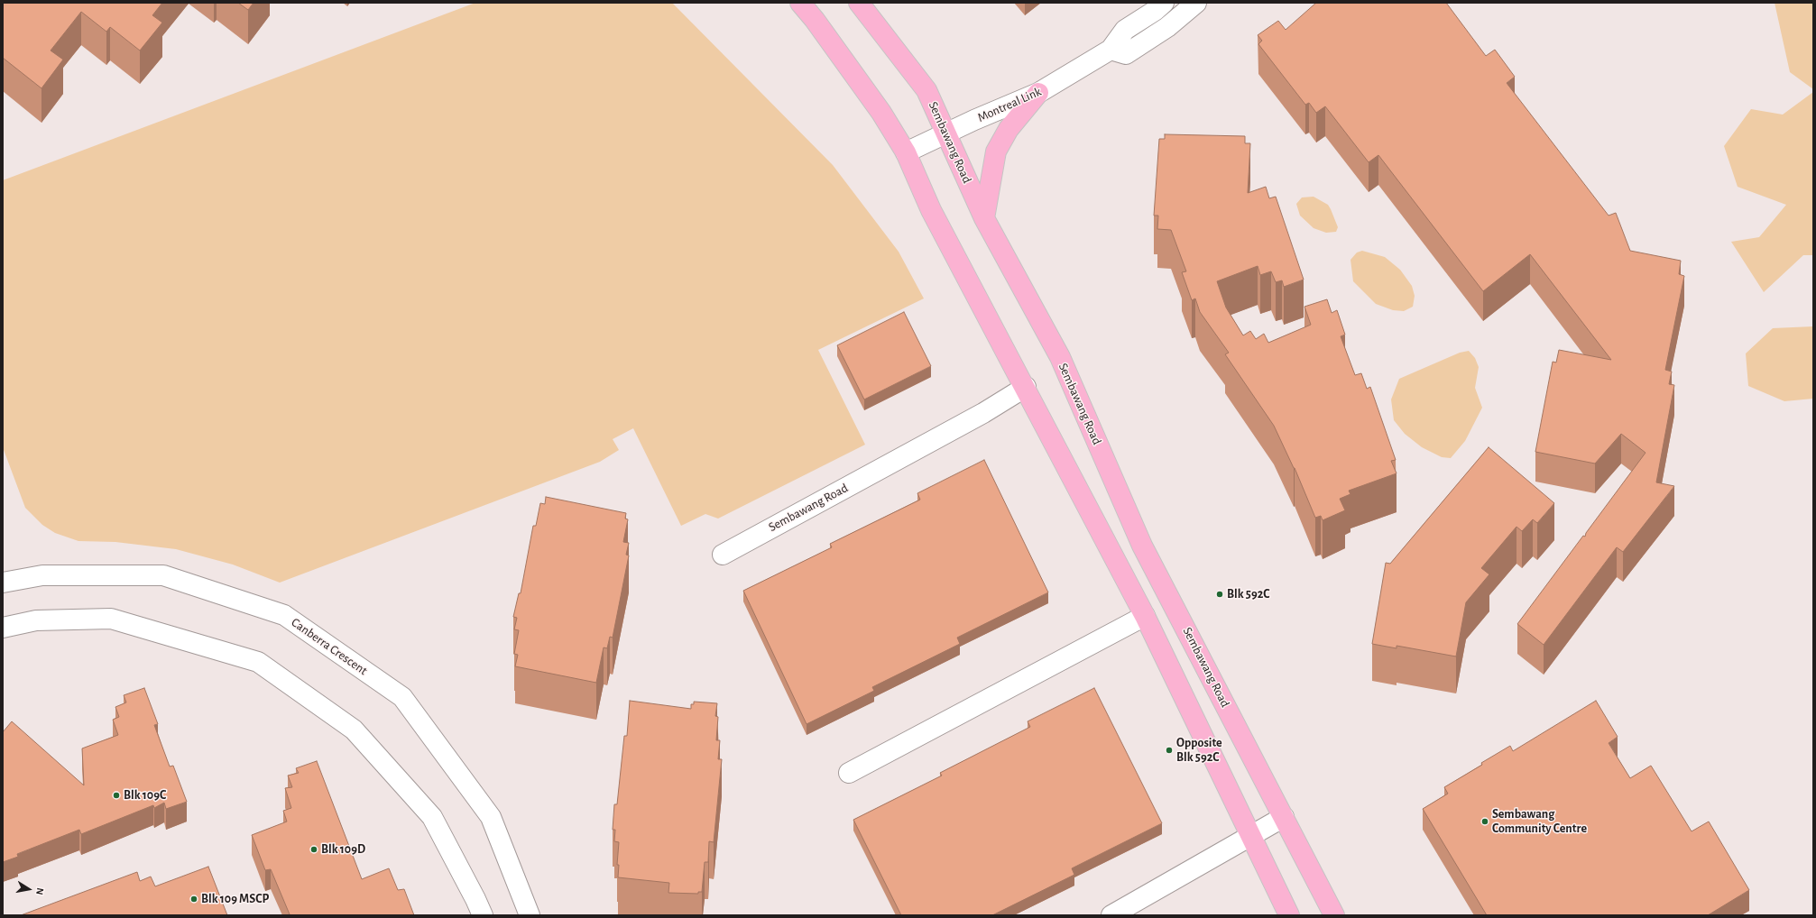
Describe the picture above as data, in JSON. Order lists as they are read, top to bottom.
{
  "streets": {
    "main road": ["Sembawang Road"],
    "street": ["Montreal Link", "Canberra Crescent"]
  },
  "crossings": [
    ["Montreal Link", "Sembawang Road"]
  ],
  "places": [
    "Blk 592C",
    "Opposite Blk 592C",
    "Blk 109C",
    "Sembawang Community Centre",
    "Blk 109D",
    "Blk 109 MSCP"
  ],
  "north": "right"
}
